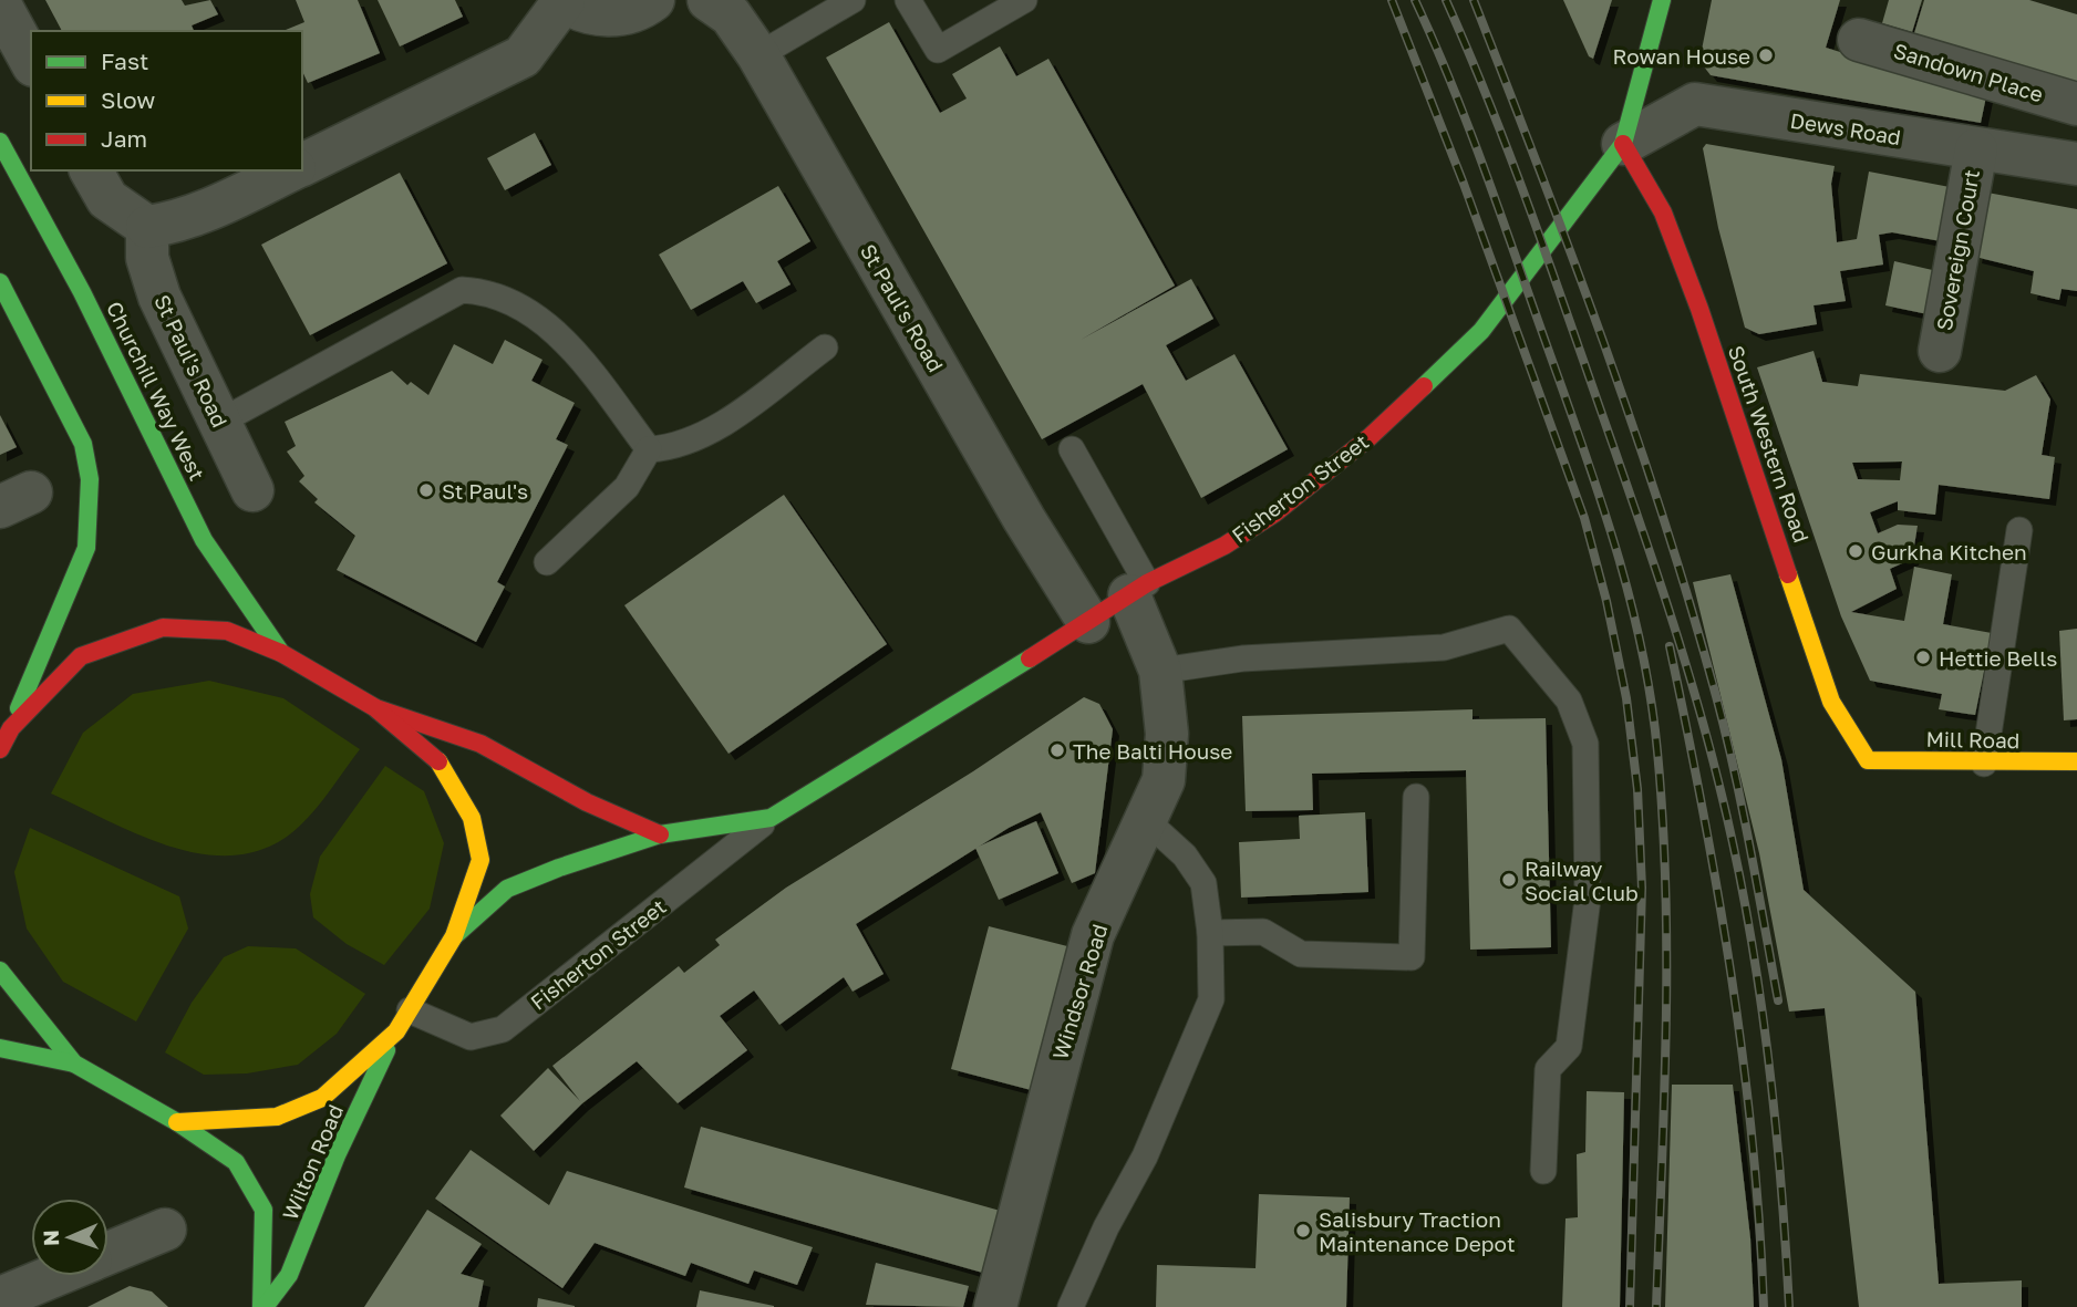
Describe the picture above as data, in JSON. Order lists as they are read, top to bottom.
{
  "streets": {
    "main road": [
      "Churchill Way West",
      "South Western Road",
      "Fisherton Street",
      "Mill Road",
      "Wilton Road"
    ],
    "street": [
      "Sandown Place",
      "Dews Road",
      "Sovereign Court",
      "St Paul's Road",
      "Windsor Road"
    ]
  },
  "crossings": [
    ["Dews Road", "Sovereign Court"],
    ["Dews Road", "South Western Road"],
    ["Dews Road", "Fisherton Street"],
    ["St Paul's Road", "Fisherton Street"],
    ["South Western Road", "Fisherton Street"],
    ["South Western Road", "Mill Road"],
    ["Fisherton Street", "Windsor Road"],
    ["Fisherton Street", "Wilton Road"]
  ],
  "places": [
    "Rowan House",
    "St Paul's",
    "Gurkha Kitchen",
    "Hettie Bells",
    "The Balti House",
    "Railway Social Club",
    "Salisbury Traction Maintenance Depot"
  ],
  "legend": ["Fast", "Slow", "Jam"],
  "north": "left"
}
